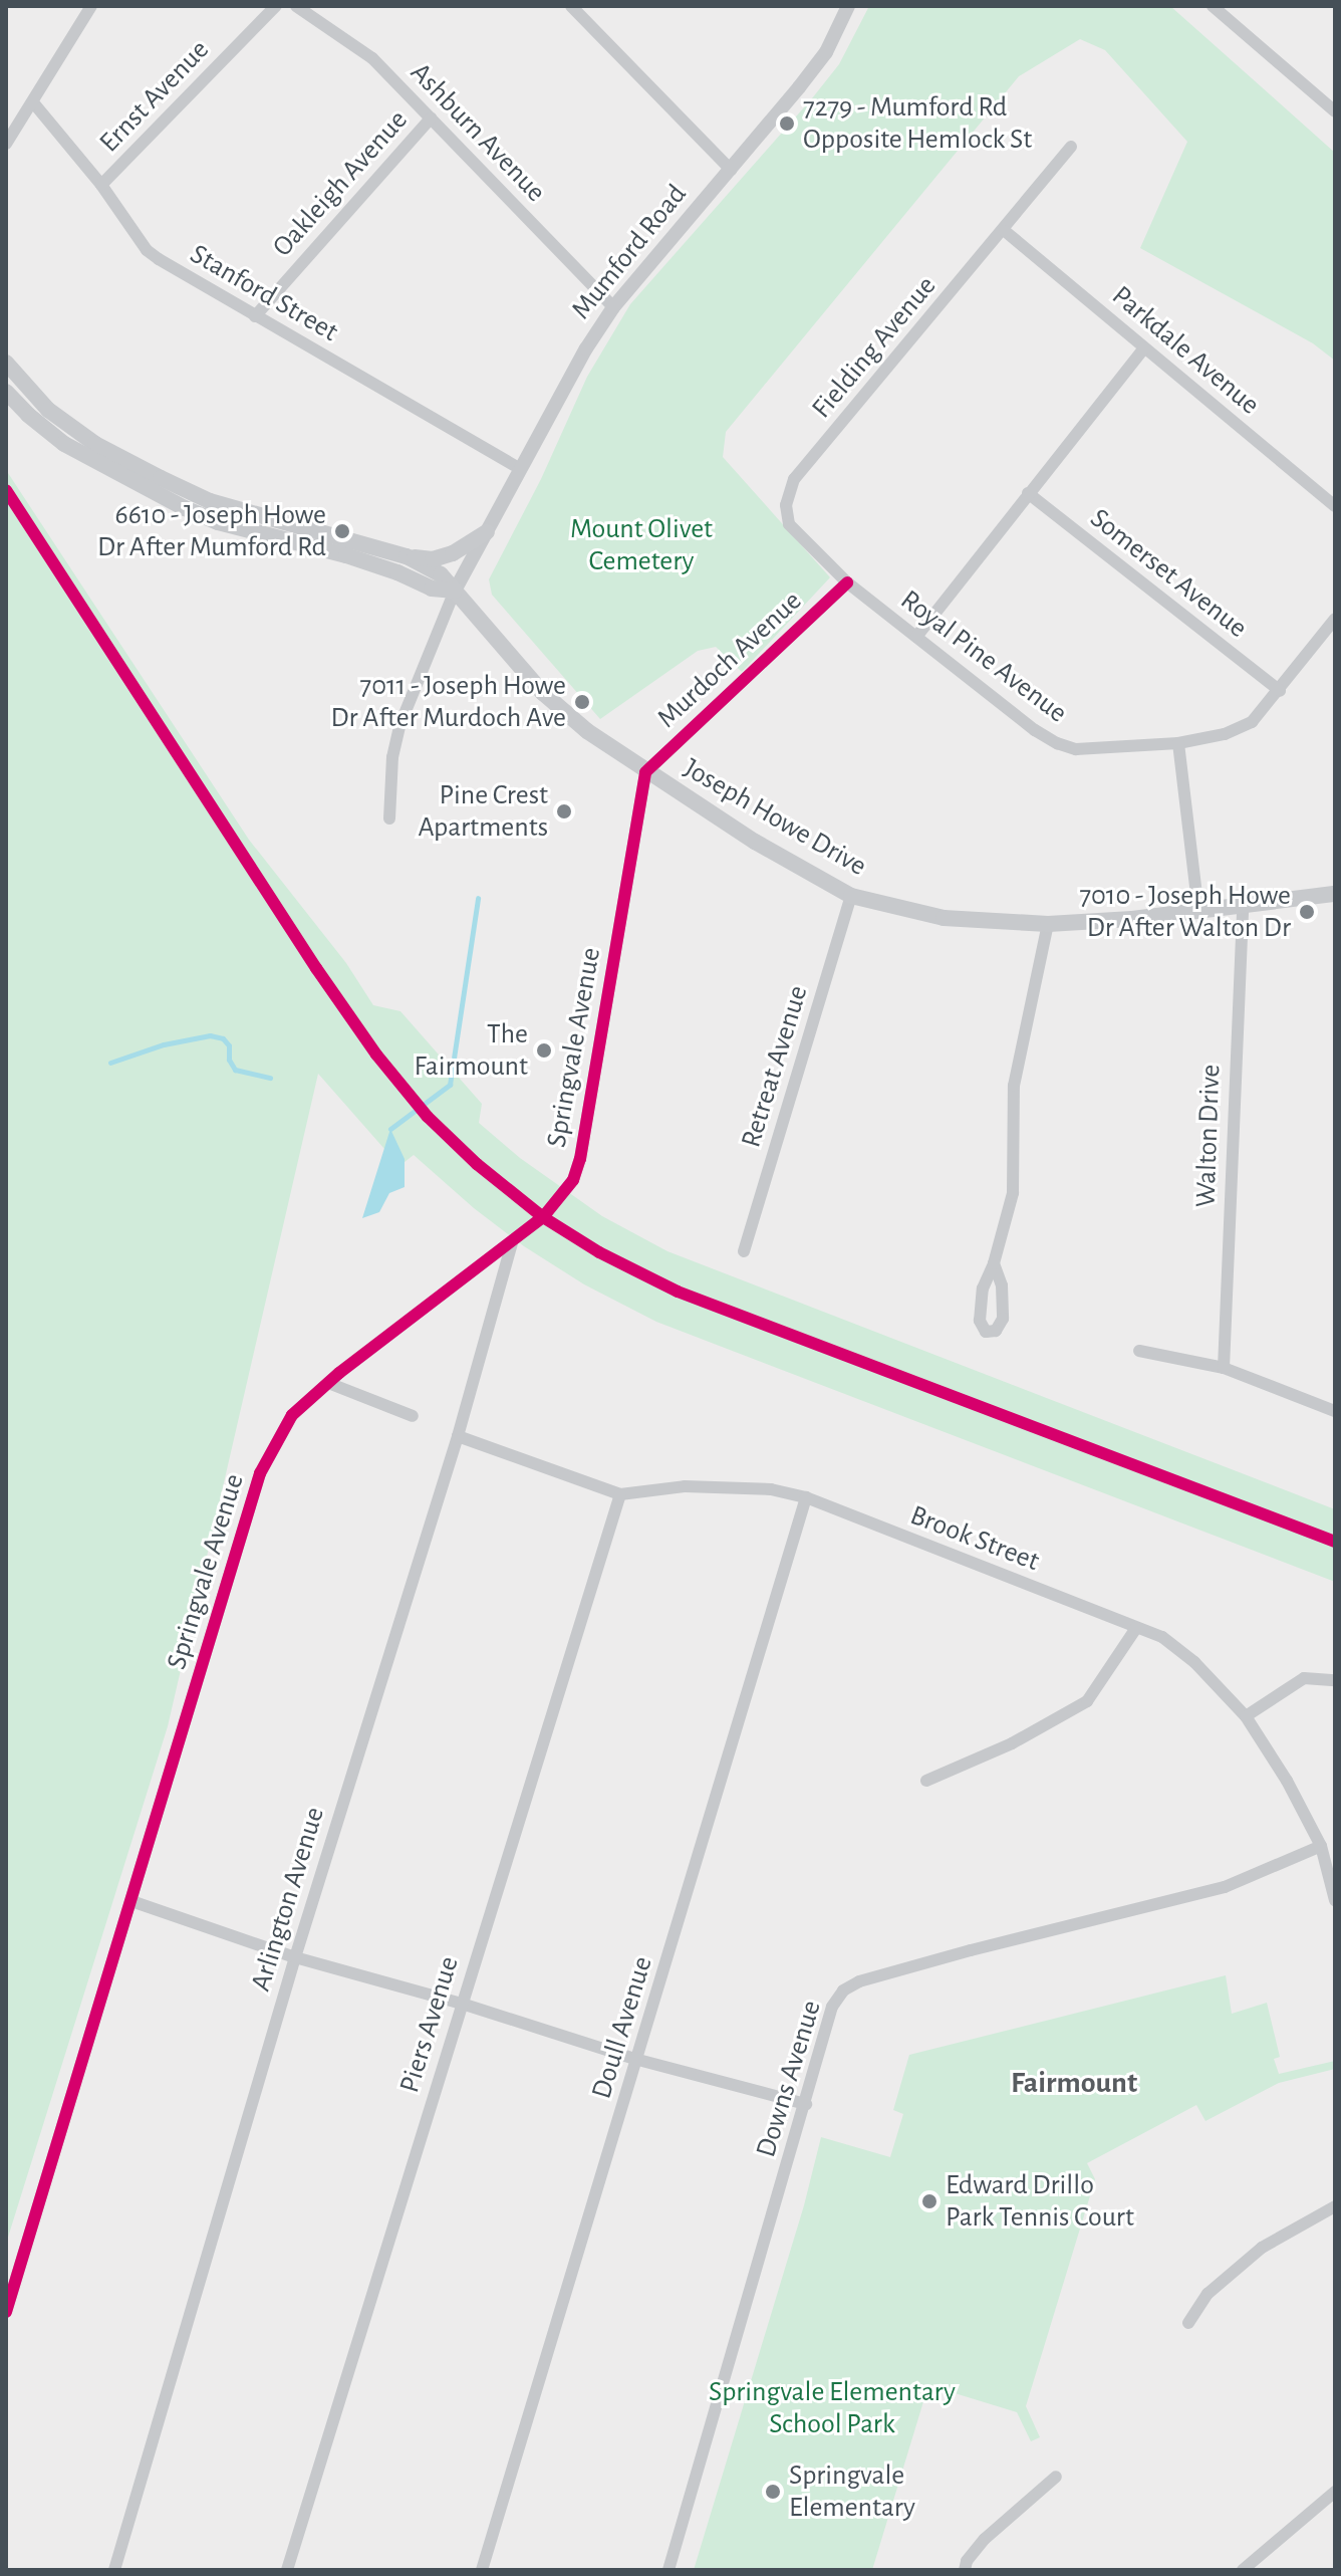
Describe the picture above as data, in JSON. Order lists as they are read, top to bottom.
{
  "streets": {
    "main road": ["Joseph Howe Drive"],
    "street": [
      "Ernst Avenue",
      "Ashburn Avenue",
      "Oakleigh Avenue",
      "Mumford Road",
      "Stanford Street",
      "Fielding Avenue",
      "Parkdale Avenue",
      "Somerset Avenue",
      "Royal Pine Avenue",
      "Murdoch Avenue",
      "Springvale Avenue",
      "Retreat Avenue",
      "Walton Drive",
      "Brook Street",
      "Arlington Avenue",
      "Piers Avenue",
      "Doull Avenue",
      "Downs Avenue"
    ]
  },
  "crossings": [
    ["Ernst Avenue", "Stanford Street"],
    ["Ashburn Avenue", "Oakleigh Avenue"],
    ["Ashburn Avenue", "Mumford Road"],
    ["Oakleigh Avenue", "Stanford Street"],
    ["Mumford Road", "Stanford Street"],
    ["Mumford Road", "Joseph Howe Drive"],
    ["Fielding Avenue", "Parkdale Avenue"],
    ["Fielding Avenue", "Royal Pine Avenue"],
    ["Fielding Avenue", "Murdoch Avenue"],
    ["Somerset Avenue", "Royal Pine Avenue"],
    ["Royal Pine Avenue", "Murdoch Avenue"],
    ["Murdoch Avenue", "Joseph Howe Drive"],
    ["Murdoch Avenue", "Springvale Avenue"],
    ["Joseph Howe Drive", "Springvale Avenue"],
    ["Joseph Howe Drive", "Retreat Avenue"],
    ["Joseph Howe Drive", "Walton Drive"],
    ["Springvale Avenue", "Arlington Avenue"],
    ["Brook Street", "Arlington Avenue"],
    ["Brook Street", "Piers Avenue"],
    ["Brook Street", "Doull Avenue"],
    ["Brook Street", "Downs Avenue"]
  ],
  "districts": ["Fairmount"],
  "parks": ["Mount Olivet Cemetery", "Springvale Elementary School Park"],
  "places": [
    "7279 - Mumford Rd Opposite Hemlock St",
    "6610 - Joseph Howe Dr After Mumford Rd",
    "7011 - Joseph Howe Dr After Murdoch Ave",
    "Pine Crest Apartments",
    "7010 - Joseph Howe Dr After Walton Dr",
    "The Fairmount",
    "Edward Drillo Park Tennis Court",
    "Springvale Elementary"
  ]
}
